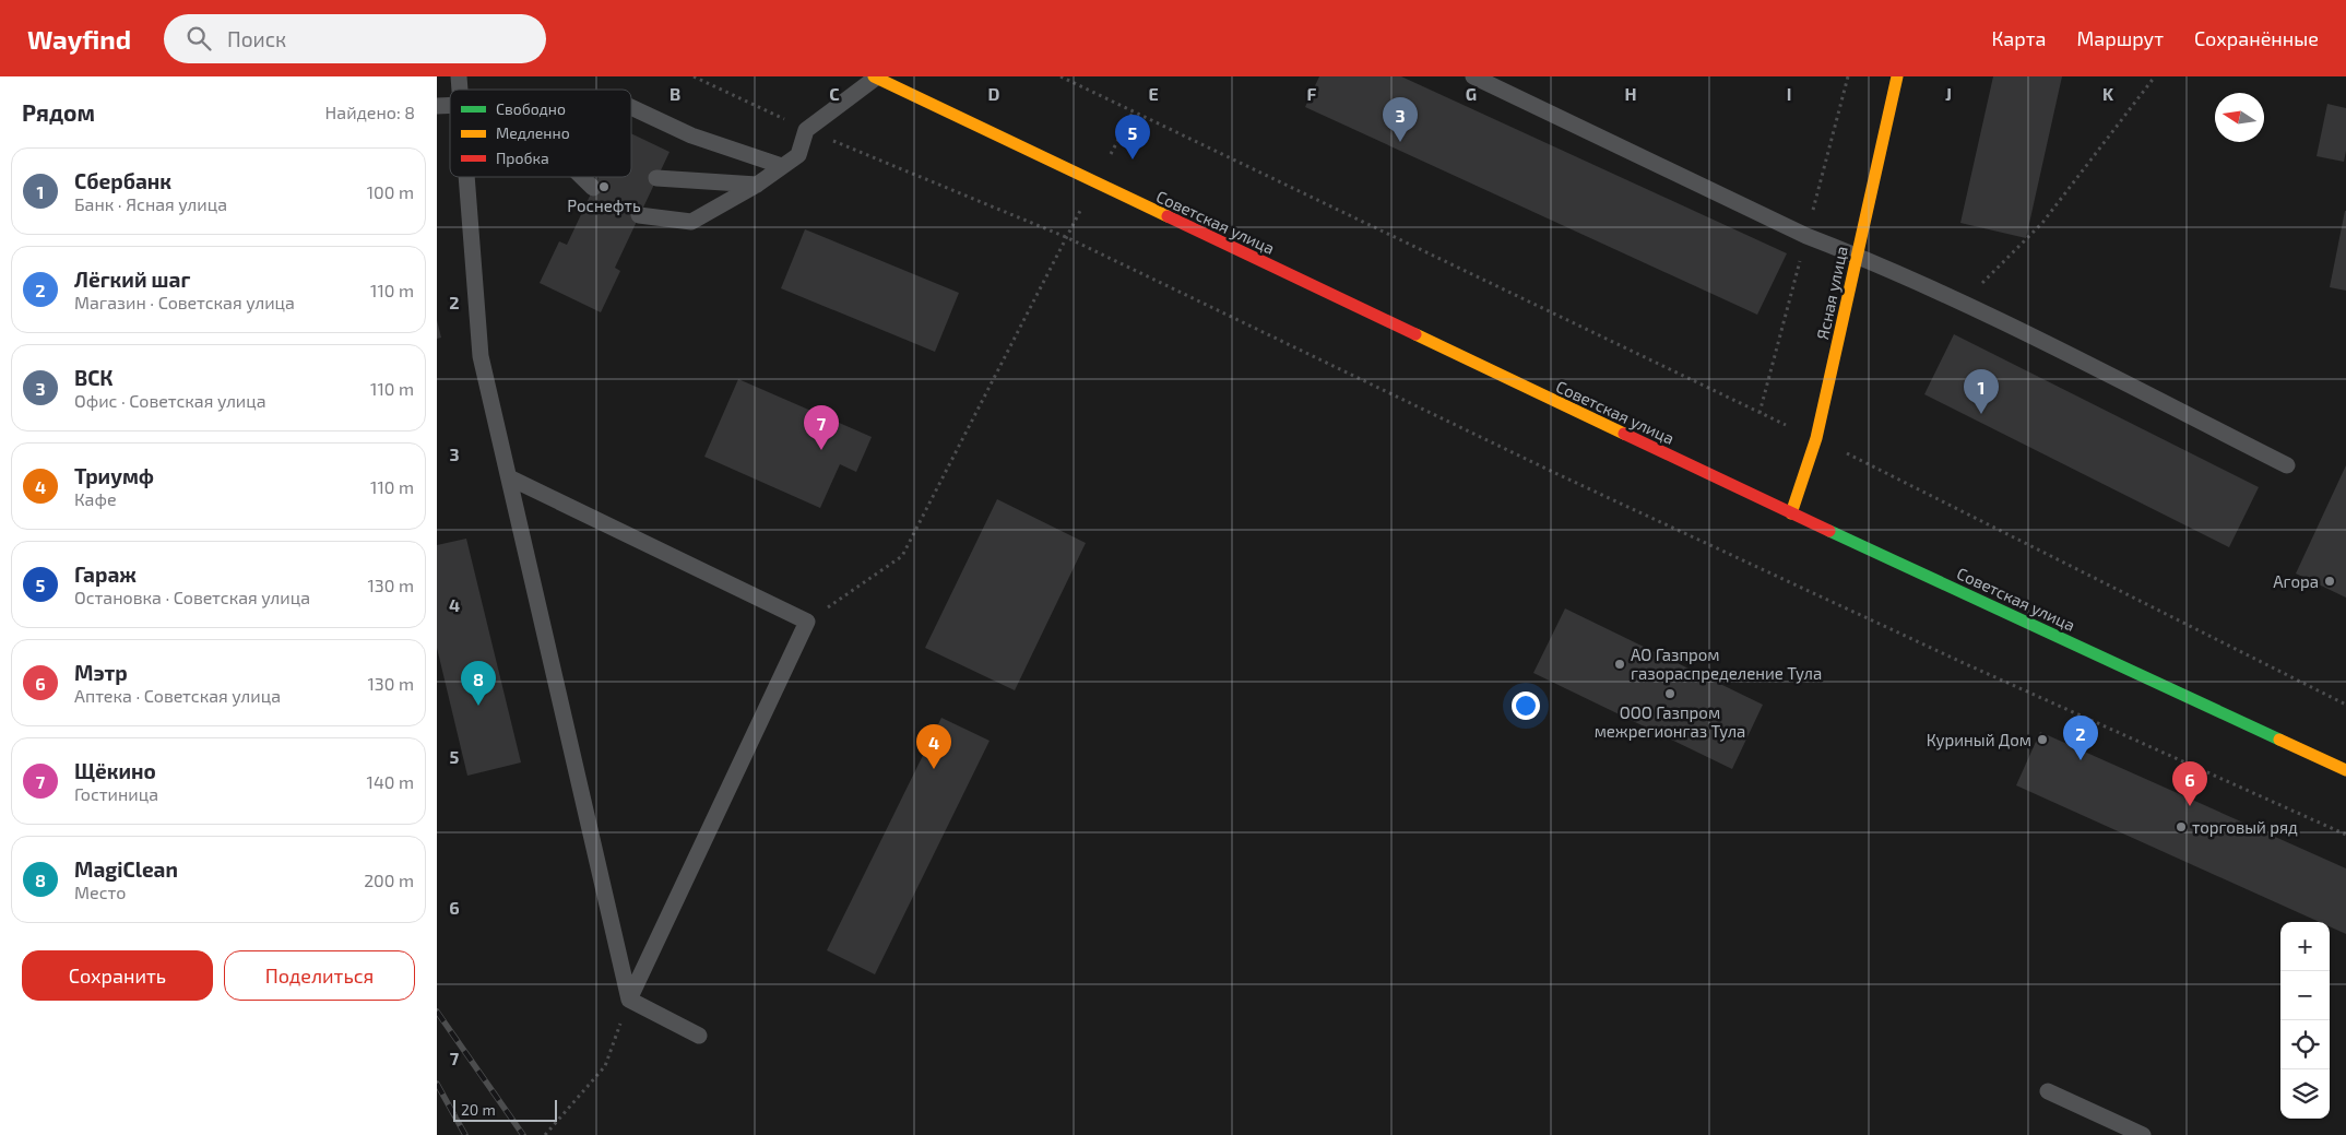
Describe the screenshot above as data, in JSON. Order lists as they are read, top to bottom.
{
  "streets": {
    "main road": ["Советская улица", "Ясная улица"]
  },
  "crossings": [
    ["Советская улица", "Ясная улица"]
  ],
  "places": [
    "Роснефть",
    "Агора",
    "АО Газпром газораспределение Тула",
    "ООО Газпром межрегионгаз Тула",
    "Куриный Дом",
    "торговый ряд"
  ],
  "legend": ["Свободно", "Медленно", "Пробка"],
  "scale_bar": "20 m",
  "north": "left",
  "page": {
    "header": "Wayfind",
    "search": "Поиск",
    "nav": ["Карта", "Маршрут", "Сохранённые"],
    "heading": ["Рядом", "Найдено: 8"],
    "pins": [
      "3",
      "5",
      "1",
      "7",
      "8",
      "2",
      "4",
      "6"
    ],
    "list": [
      {
        "mark": "1",
        "name": "Сбербанк",
        "note": "Банк · Ясная улица",
        "value": "100 m"
      },
      {
        "mark": "2",
        "name": "Лёгкий шаг",
        "note": "Магазин · Советская улица",
        "value": "110 m"
      },
      {
        "mark": "3",
        "name": "ВСК",
        "note": "Офис · Советская улица",
        "value": "110 m"
      },
      {
        "mark": "4",
        "name": "Триумф",
        "note": "Кафе",
        "value": "110 m"
      },
      {
        "mark": "5",
        "name": "Гараж",
        "note": "Остановка · Советская улица",
        "value": "130 m"
      },
      {
        "mark": "6",
        "name": "Мэтр",
        "note": "Аптека · Советская улица",
        "value": "130 m"
      },
      {
        "mark": "7",
        "name": "Щёкино",
        "note": "Гостиница",
        "value": "140 m"
      },
      {
        "mark": "8",
        "name": "MagiClean",
        "note": "Место",
        "value": "200 m"
      }
    ],
    "map_buttons": ["+", "−"],
    "buttons": ["Сохранить", "Поделиться"],
    "scale": "20 m"
  },
  "grid": {
    "columns": [
      "B",
      "C",
      "D",
      "E",
      "F",
      "G",
      "H",
      "I",
      "J",
      "K"
    ],
    "rows": [
      "2",
      "3",
      "4",
      "5",
      "6",
      "7"
    ]
  }
}
